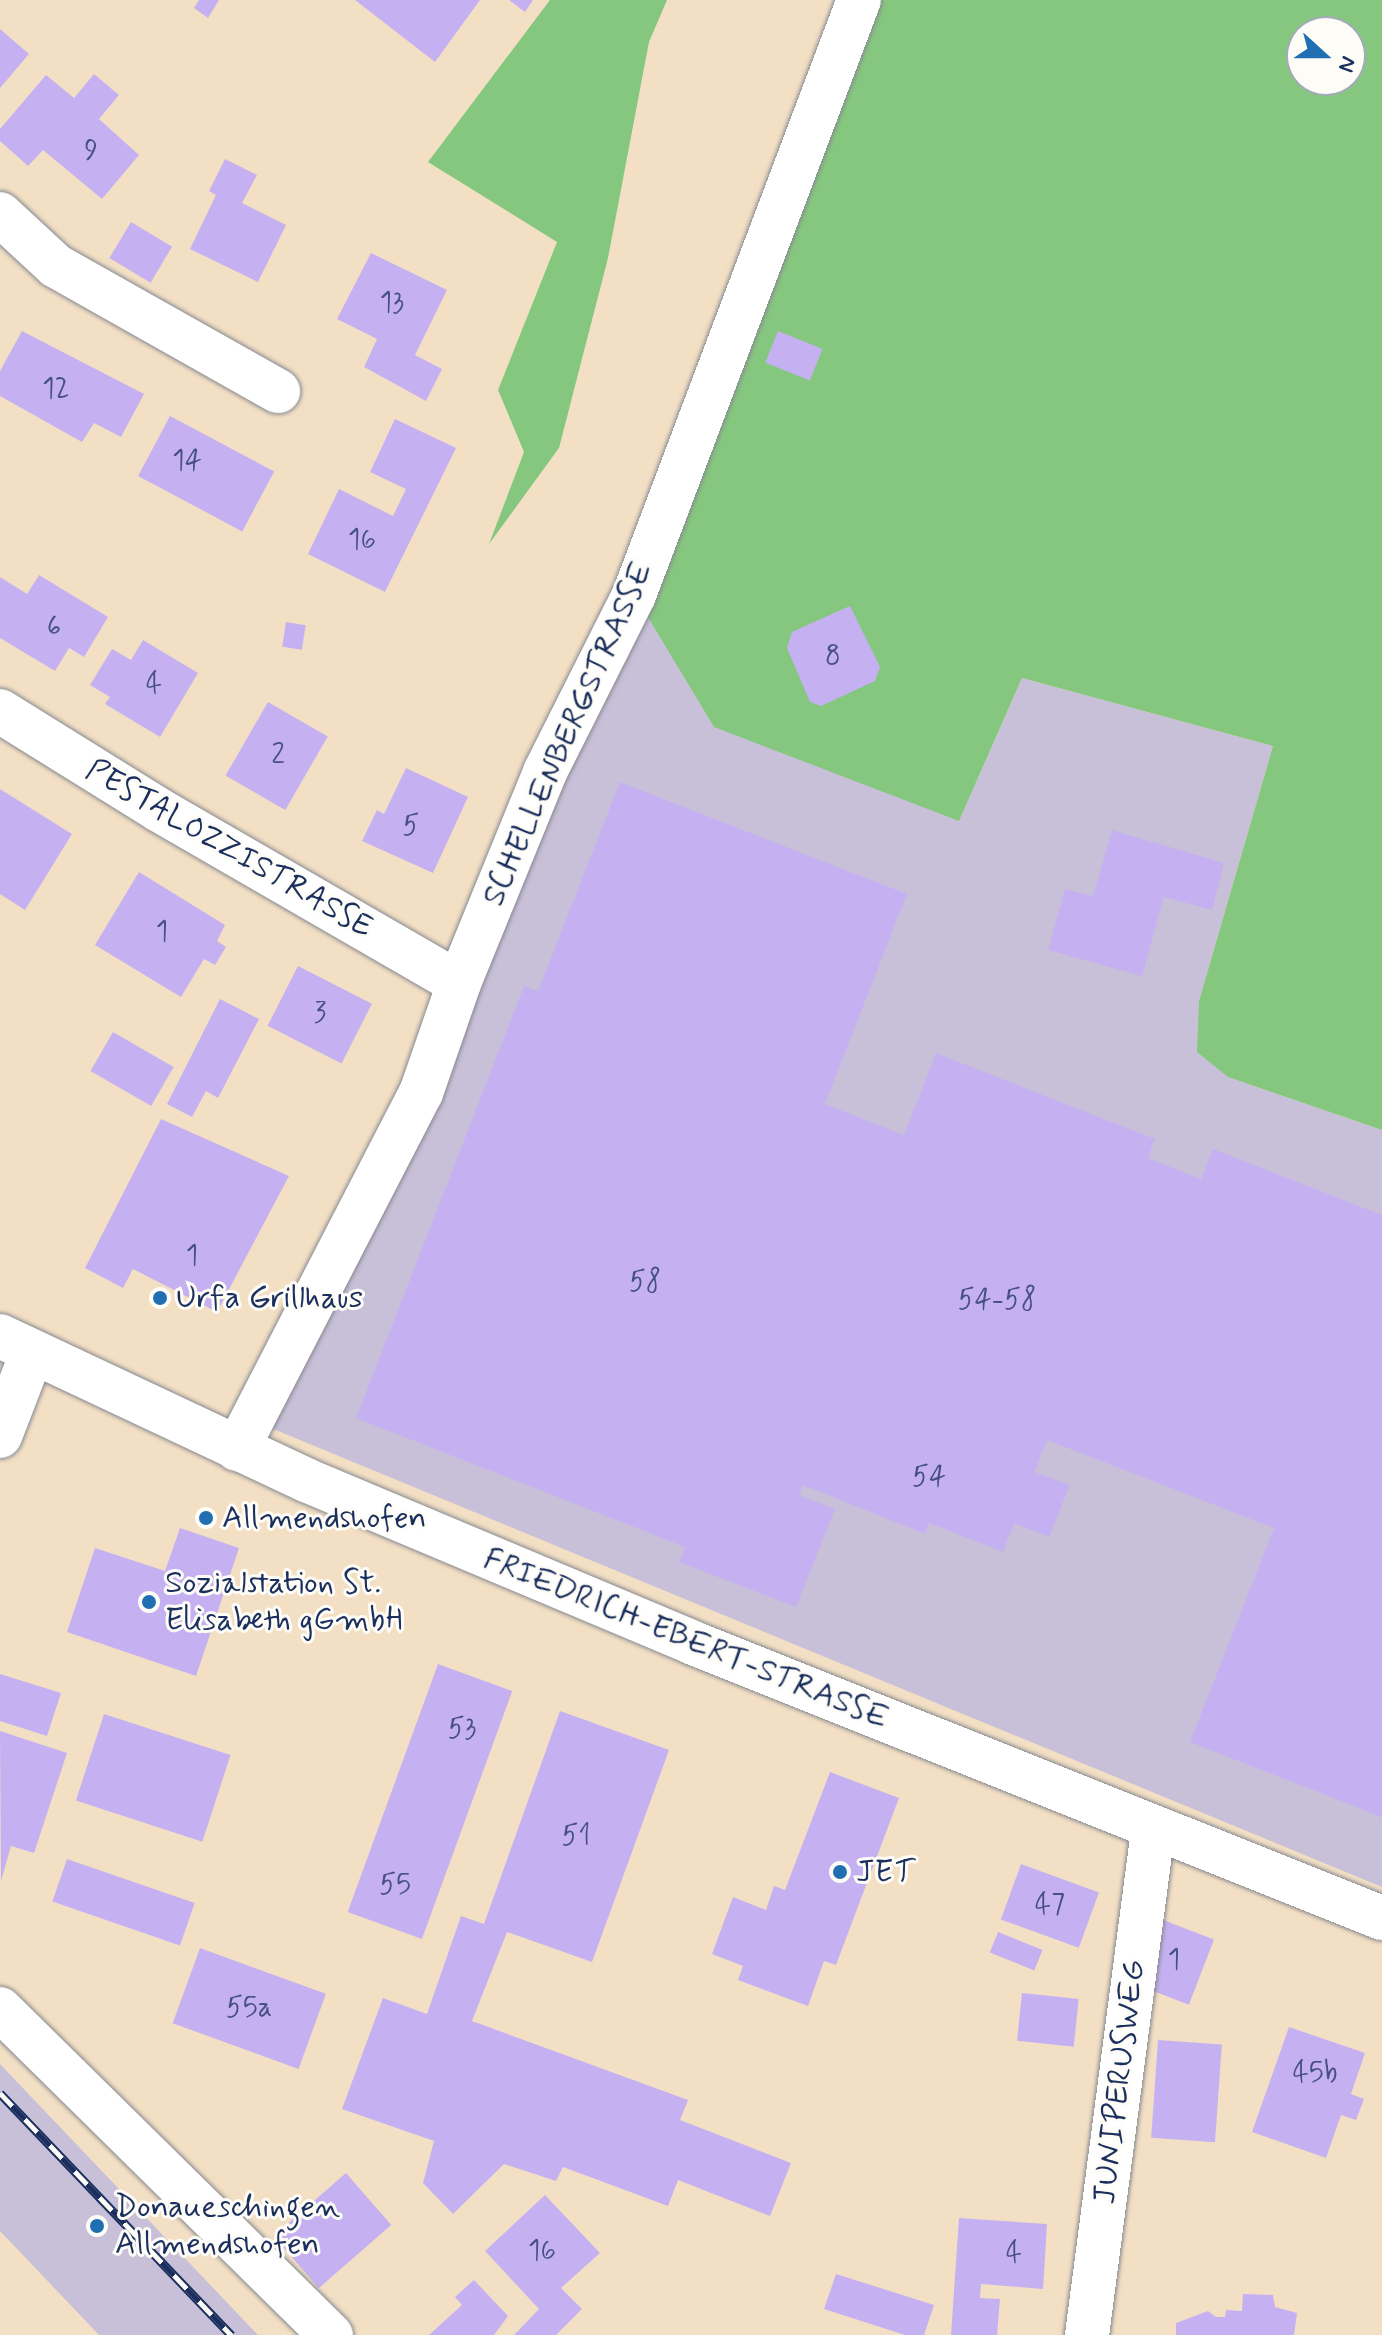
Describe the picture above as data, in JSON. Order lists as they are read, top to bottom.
{
  "streets": {
    "street": [
      "SCHELLENBERGSTRASSE",
      "PESTALOZZISTRASSE",
      "FRIEDRICH-EBERT-STRASSE",
      "JUNIPERUSWEG"
    ]
  },
  "crossings": [
    ["SCHELLENBERGSTRASSE", "PESTALOZZISTRASSE"],
    ["SCHELLENBERGSTRASSE", "FRIEDRICH-EBERT-STRASSE"],
    ["FRIEDRICH-EBERT-STRASSE", "JUNIPERUSWEG"]
  ],
  "places": [
    "Urfa Grillhaus",
    "Allmendshofen",
    "Sozialstation St. Elisabeth gGmbH",
    "JET",
    "Donaueschingen Allmendshofen"
  ],
  "house_numbers": [
    "9",
    "13",
    "12",
    "14",
    "16",
    "6",
    "8",
    "4",
    "2",
    "5",
    "1",
    "3",
    "1",
    "58",
    "54-58",
    "54",
    "53",
    "51",
    "55",
    "47",
    "1",
    "55a",
    "45b",
    "16",
    "4"
  ],
  "north": "right"
}
